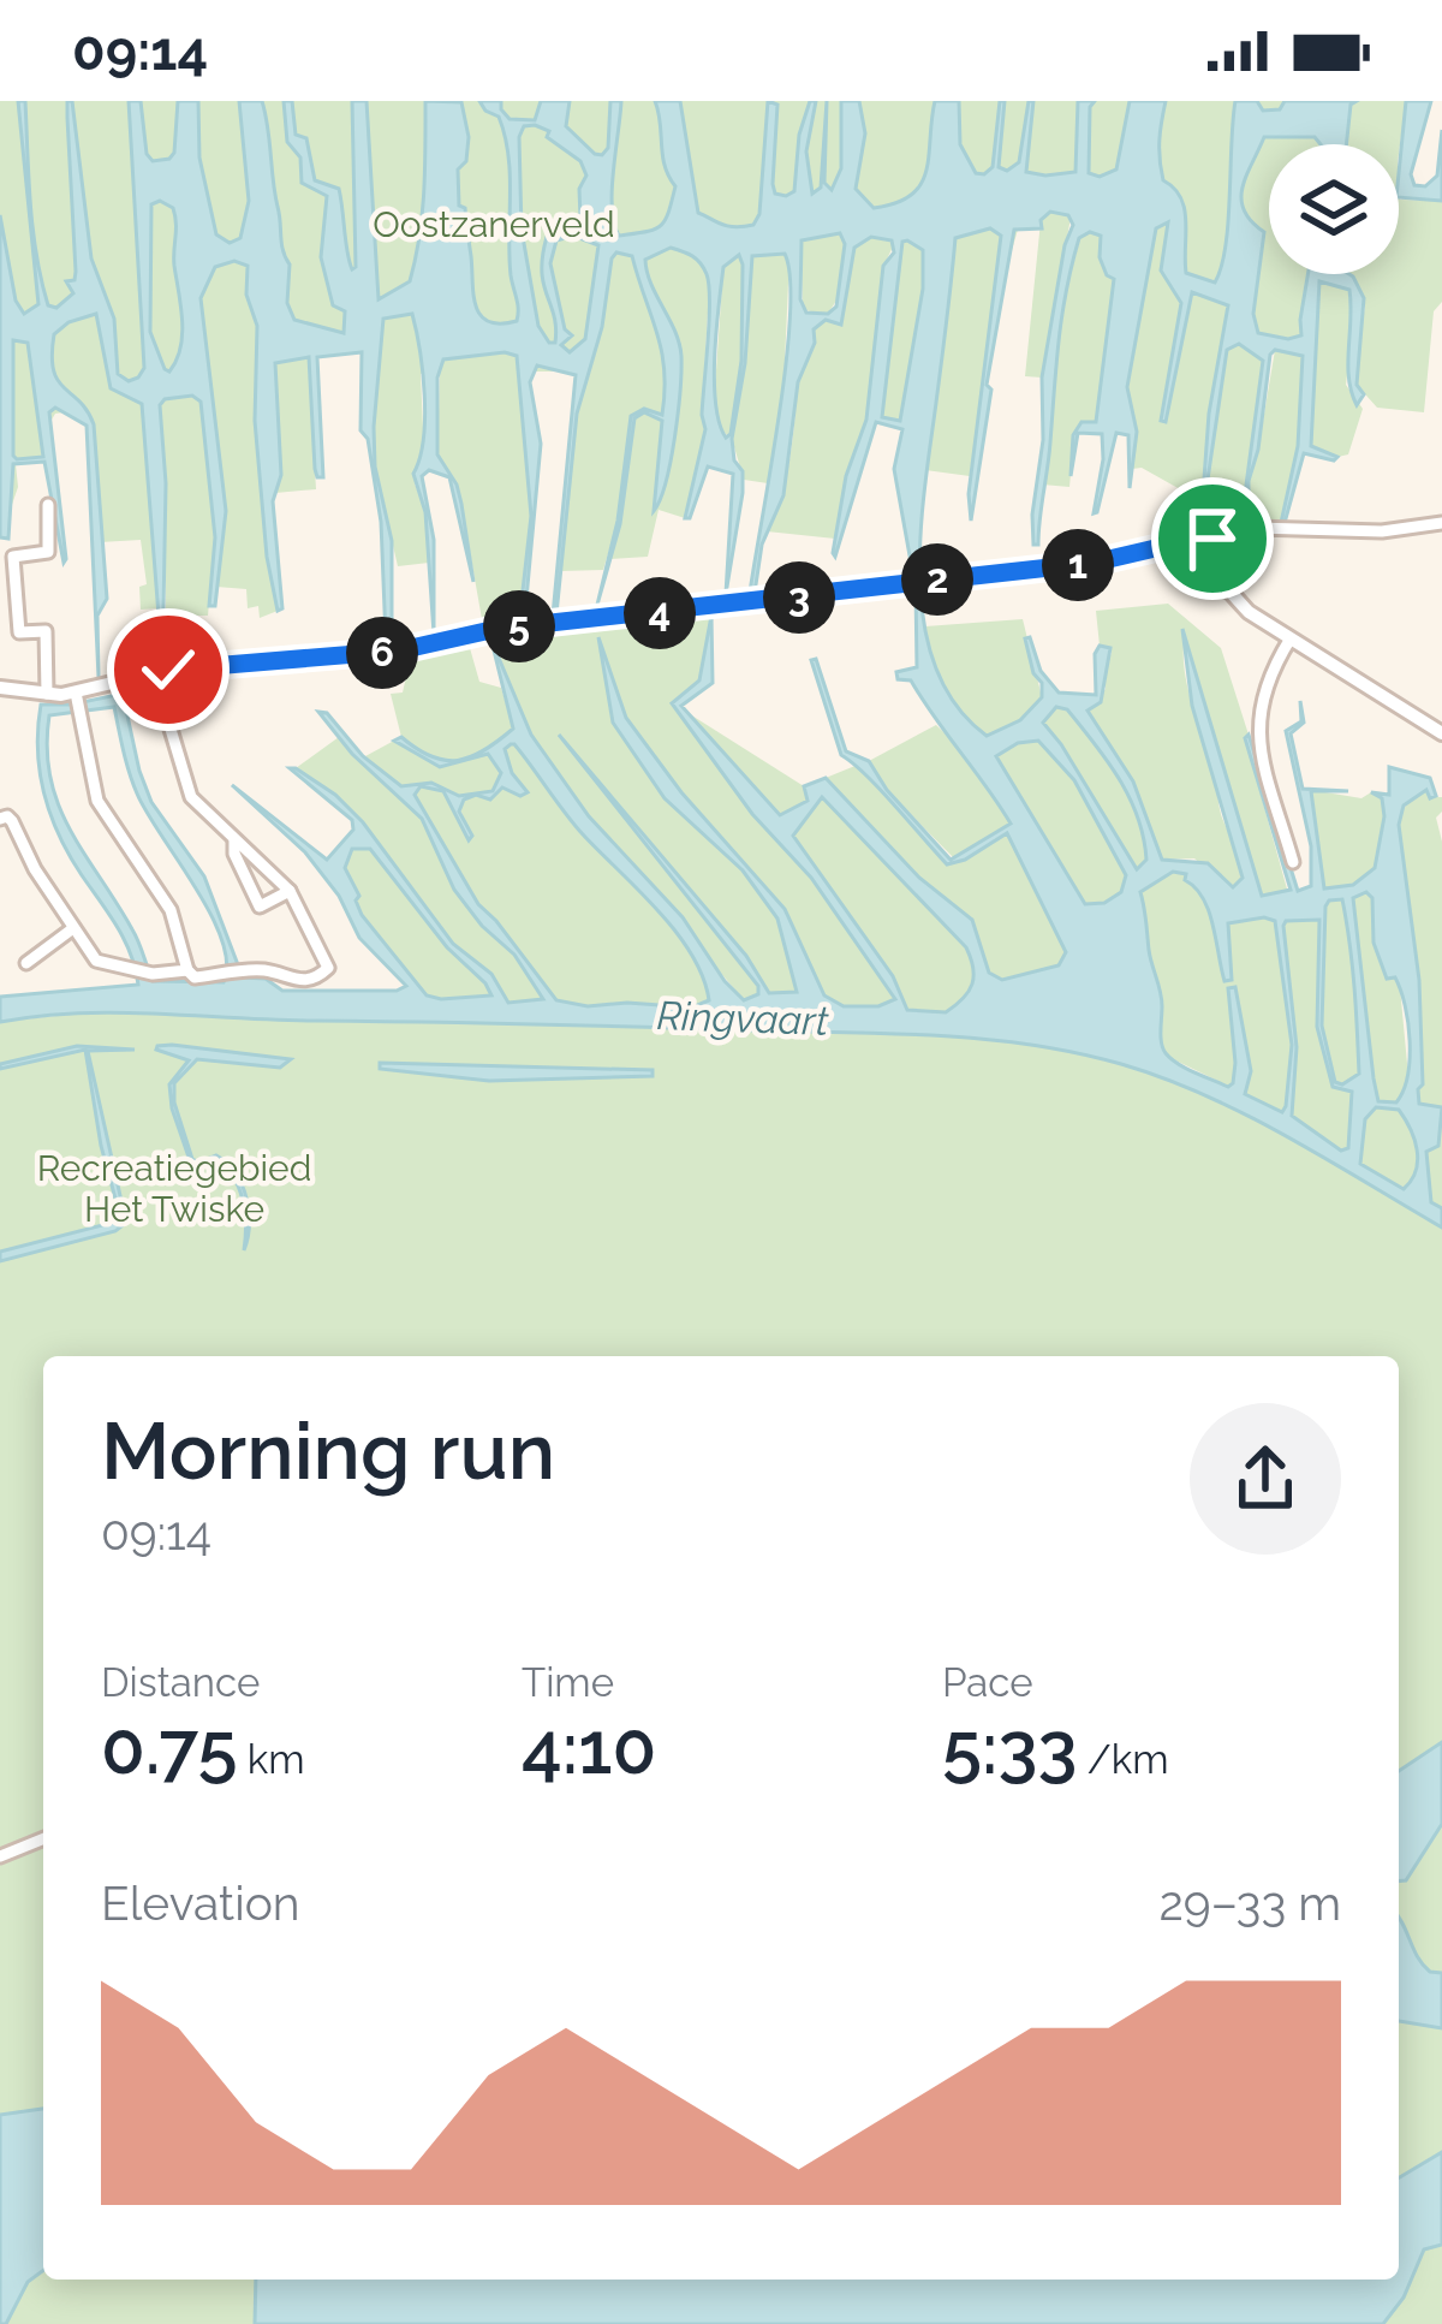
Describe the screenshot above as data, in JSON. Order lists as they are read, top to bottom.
{
  "water": ["Ringvaart"],
  "parks": ["Oostzanerveld", "Recreatiegebied Het Twiske"],
  "page": {
    "status": "09:14",
    "pins": [
      "1",
      "2",
      "3",
      "4",
      "5",
      "6"
    ],
    "heading": ["Morning run", "09:14"],
    "stats": [
      ["Distance", "0.75 km"],
      ["Time", "4:10"],
      ["Pace", "5:33 /km"]
    ],
    "chart": ["Elevation", "29–33 m"]
  }
}
